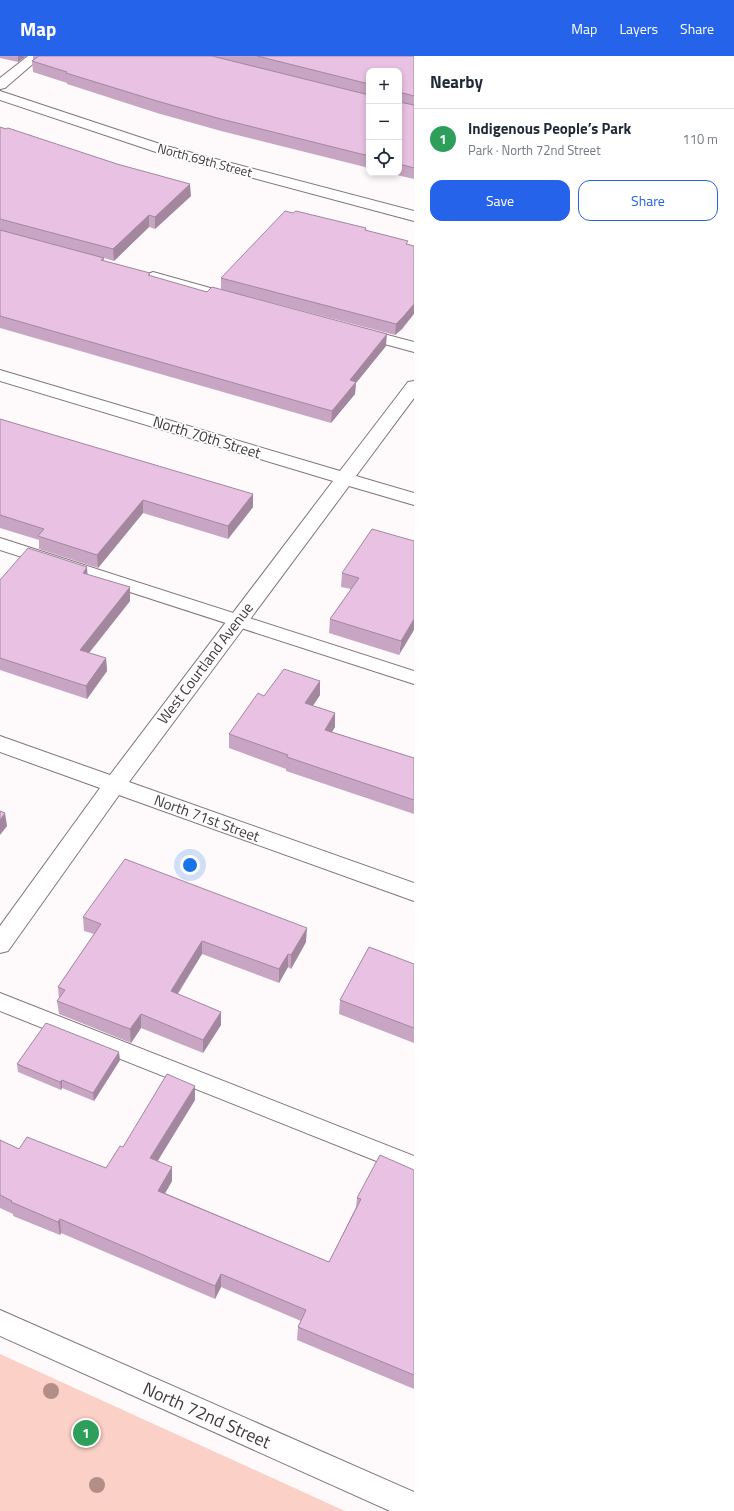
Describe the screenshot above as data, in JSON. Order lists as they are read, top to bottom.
{
  "streets": {
    "street": [
      "North 69th Street",
      "North 70th Street",
      "West Courtland Avenue",
      "North 71st Street",
      "North 72nd Street"
    ]
  },
  "crossings": [
    ["North 70th Street", "West Courtland Avenue"],
    ["West Courtland Avenue", "North 71st Street"]
  ],
  "page": {
    "header": "Map",
    "nav": ["Map", "Layers", "Share"],
    "heading": "Nearby",
    "map_buttons": ["+", "−"],
    "list": [
      {
        "mark": "1",
        "name": "Indigenous People’s Park",
        "note": "Park · North 72nd Street",
        "value": "110 m"
      }
    ],
    "buttons": ["Save", "Share"],
    "pins": "1"
  }
}
